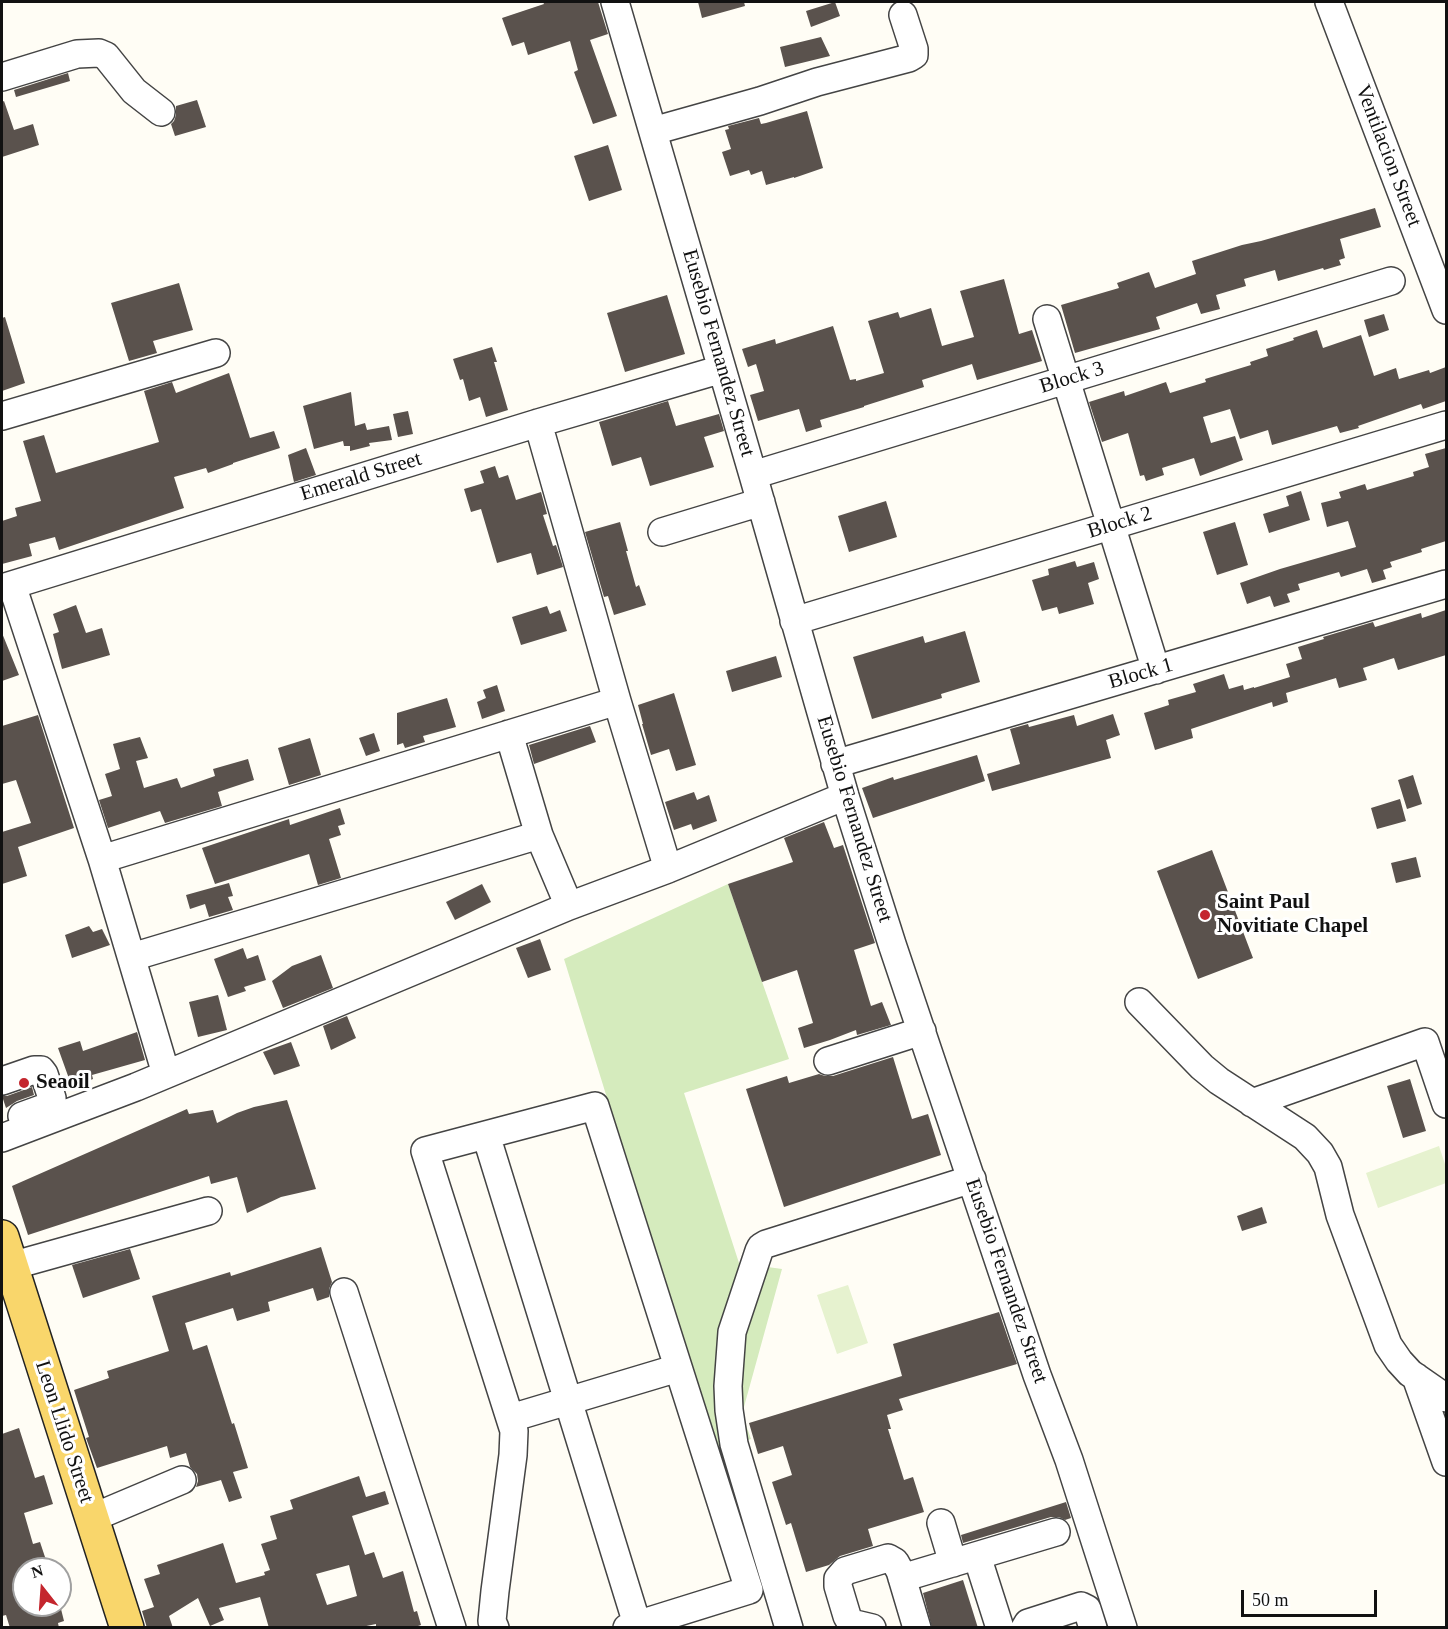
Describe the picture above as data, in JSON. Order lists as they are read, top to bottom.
{
  "streets": {
    "main road": ["Leon Llido Street"],
    "street": [
      "Ventilacion Street",
      "Eusebio Fernandez Street",
      "Block 3",
      "Emerald Street",
      "Block 2",
      "Block 1"
    ]
  },
  "crossings": [
    ["Eusebio Fernandez Street", "Block 3"],
    ["Eusebio Fernandez Street", "Emerald Street"],
    ["Eusebio Fernandez Street", "Block 2"],
    ["Eusebio Fernandez Street", "Block 1"]
  ],
  "places": ["Saint Paul Novitiate Chapel", "Seaoil"],
  "scale_bar": "50 m",
  "north": "top"
}
